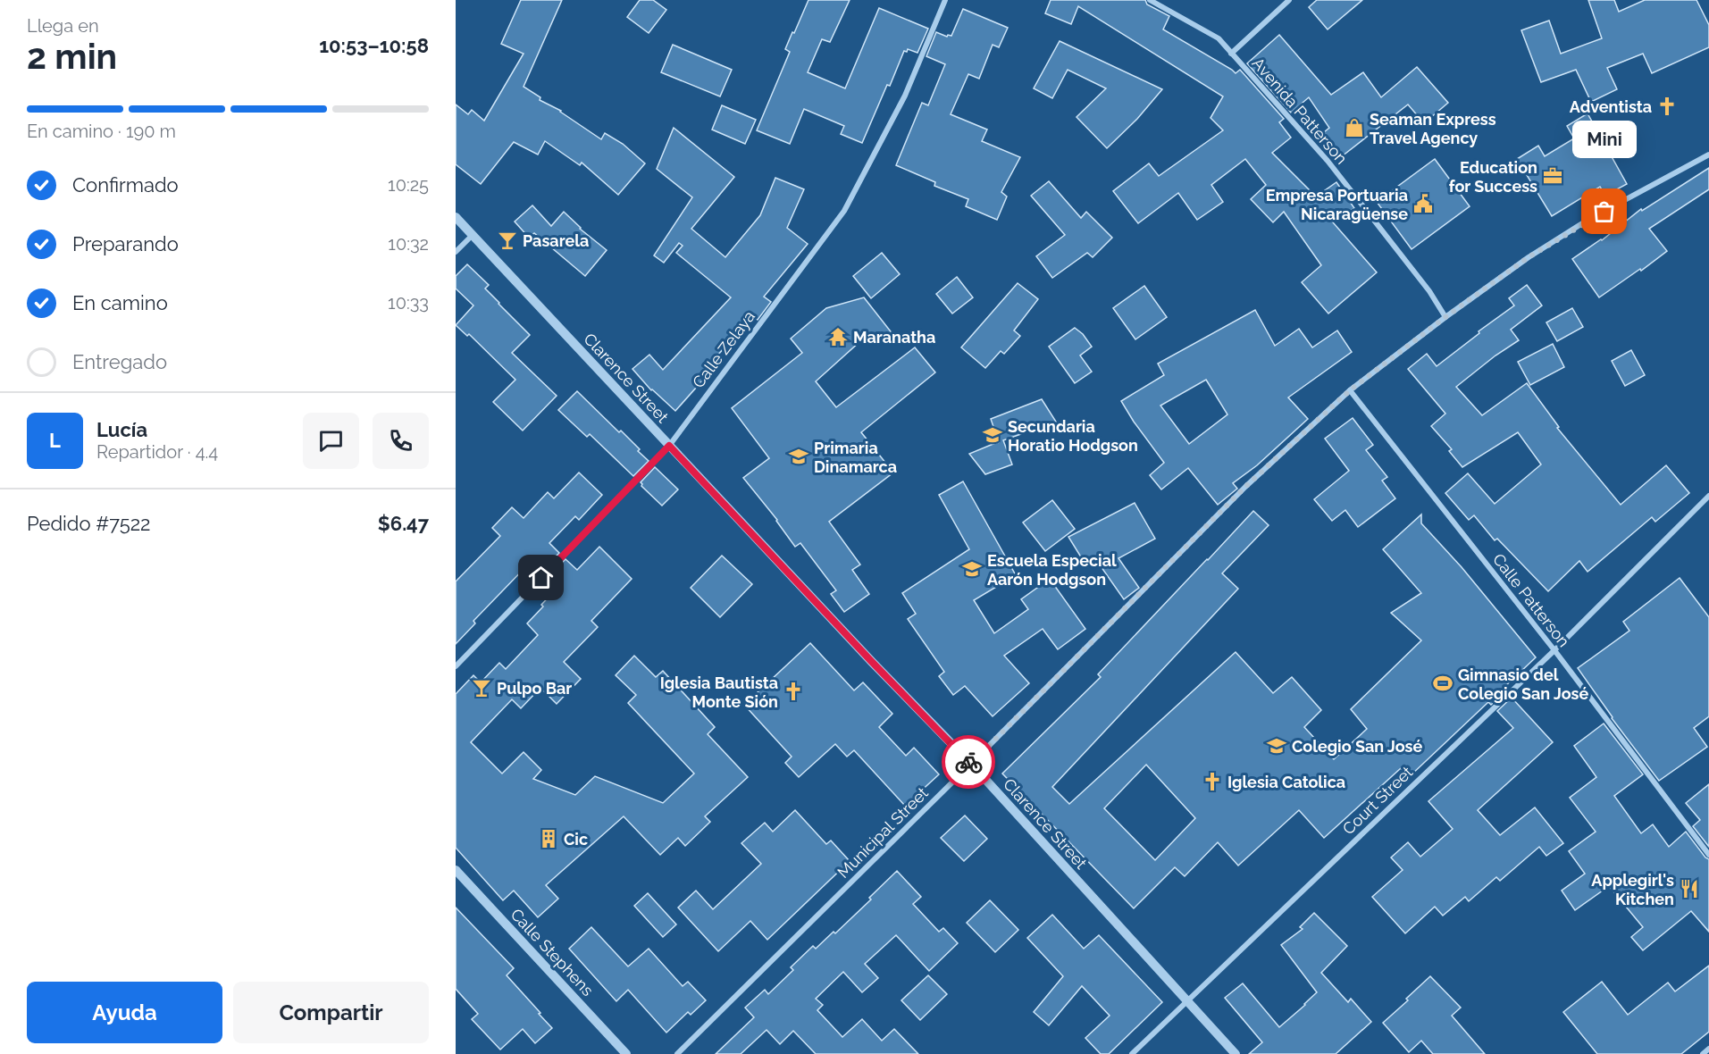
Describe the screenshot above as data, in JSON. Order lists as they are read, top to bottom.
{
  "streets": {
    "street": [
      "Avenida Patterson",
      "Calle Zelaya",
      "Clarence Street",
      "Calle Patterson",
      "Court Street",
      "Municipal Street",
      "Calle Stephens"
    ]
  },
  "crossings": [
    ["Avenida Patterson", "Municipal Street"],
    ["Calle Zelaya", "Clarence Street"],
    ["Clarence Street", "Court Street"],
    ["Clarence Street", "Municipal Street"],
    ["Calle Patterson", "Court Street"],
    ["Calle Patterson", "Municipal Street"]
  ],
  "places": {
    "church": ["Adventista", "Iglesia Bautista Monte Sión", "Iglesia Catolica"],
    "shop": ["Seaman Express Travel Agency"],
    "office": ["Education for Success"],
    "public building": ["Empresa Portuaria Nicaragüense"],
    "other": ["Mini"],
    "bar": ["Pasarela", "Pulpo Bar"],
    "temple": ["Maranatha"],
    "school or university": [
      "Secundaria Horatio Hodgson",
      "Primaria Dinamarca",
      "Escuela Especial Aarón Hodgson",
      "Colegio San José"
    ],
    "sports": ["Gimnasio del Colegio San José"],
    "building": ["Cic"],
    "restaurant": ["Applegirl's Kitchen"]
  },
  "page": {
    "heading": ["2 min", "Llega en", "10:53–10:58"],
    "panel": [
      "Lucía",
      "Repartidor · 4.4",
      "Pedido #7522",
      "$6.47"
    ],
    "bar": "En camino · 190 m",
    "bubble": "Mini",
    "list": [
      ["Confirmado", "10:25"],
      ["Preparando", "10:32"],
      ["En camino", "10:33"],
      "Entregado"
    ],
    "round": "L",
    "buttons": ["Ayuda", "Compartir"]
  }
}
